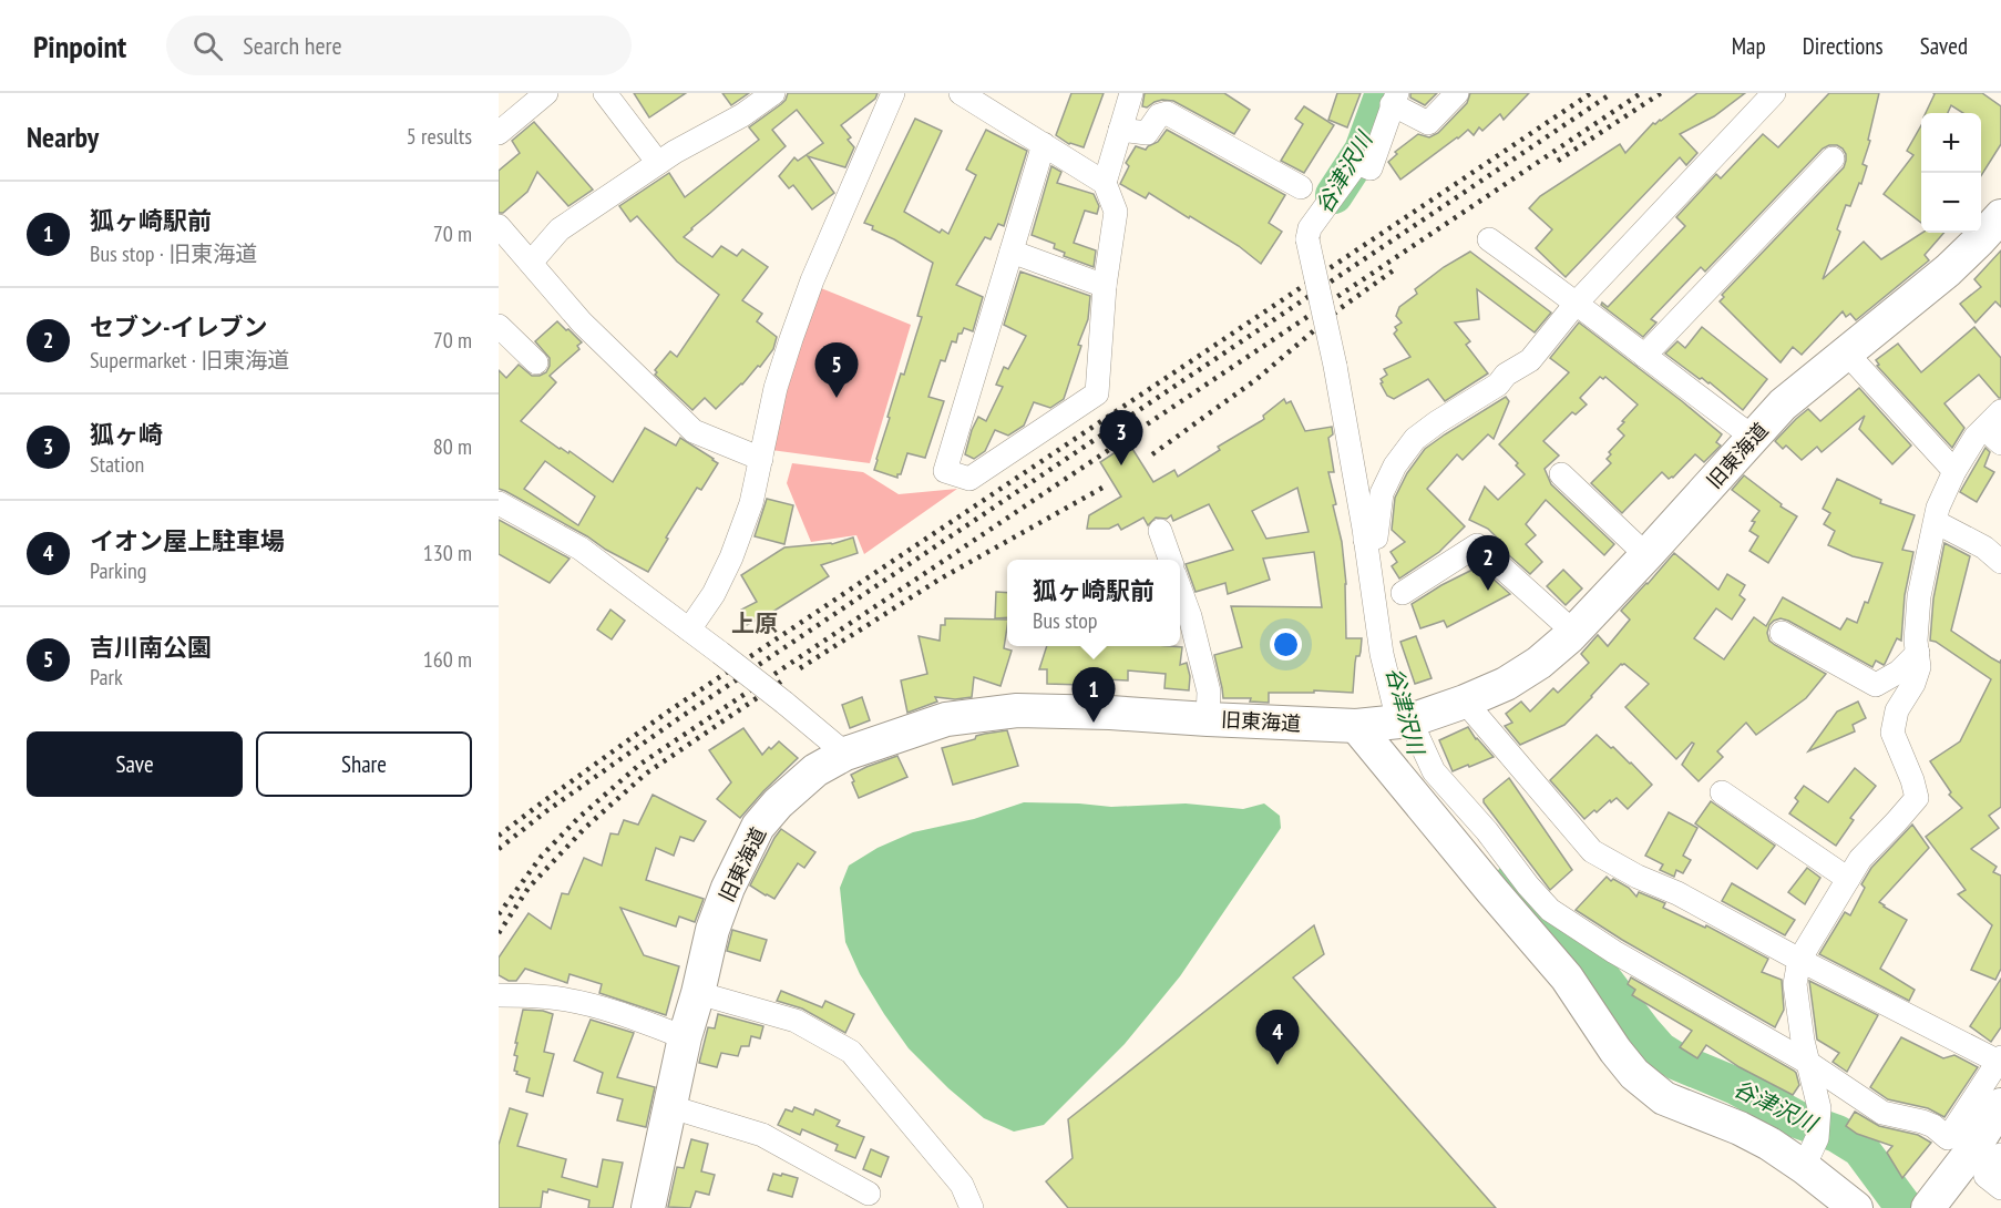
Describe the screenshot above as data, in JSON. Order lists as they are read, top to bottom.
{
  "streets": {
    "street": ["旧東海道"]
  },
  "districts": ["上原"],
  "water": ["谷津沢川"],
  "page": {
    "header": "Pinpoint",
    "search": "Search here",
    "nav": ["Map", "Directions", "Saved"],
    "heading": ["Nearby", "5 results"],
    "map_buttons": ["+", "−"],
    "list": [
      {
        "mark": "1",
        "name": "狐ヶ崎駅前",
        "note": "Bus stop · 旧東海道",
        "value": "70 m"
      },
      {
        "mark": "2",
        "name": "セブン-イレブン",
        "note": "Supermarket · 旧東海道",
        "value": "70 m"
      },
      {
        "mark": "3",
        "name": "狐ヶ崎",
        "note": "Station",
        "value": "80 m"
      },
      {
        "mark": "4",
        "name": "イオン屋上駐車場",
        "note": "Parking",
        "value": "130 m"
      },
      {
        "mark": "5",
        "name": "吉川南公園",
        "note": "Park",
        "value": "160 m"
      }
    ],
    "pins": [
      "5",
      "3",
      "2",
      "1",
      "4"
    ],
    "popup": ["狐ヶ崎駅前", "Bus stop"],
    "buttons": ["Save", "Share"]
  }
}
